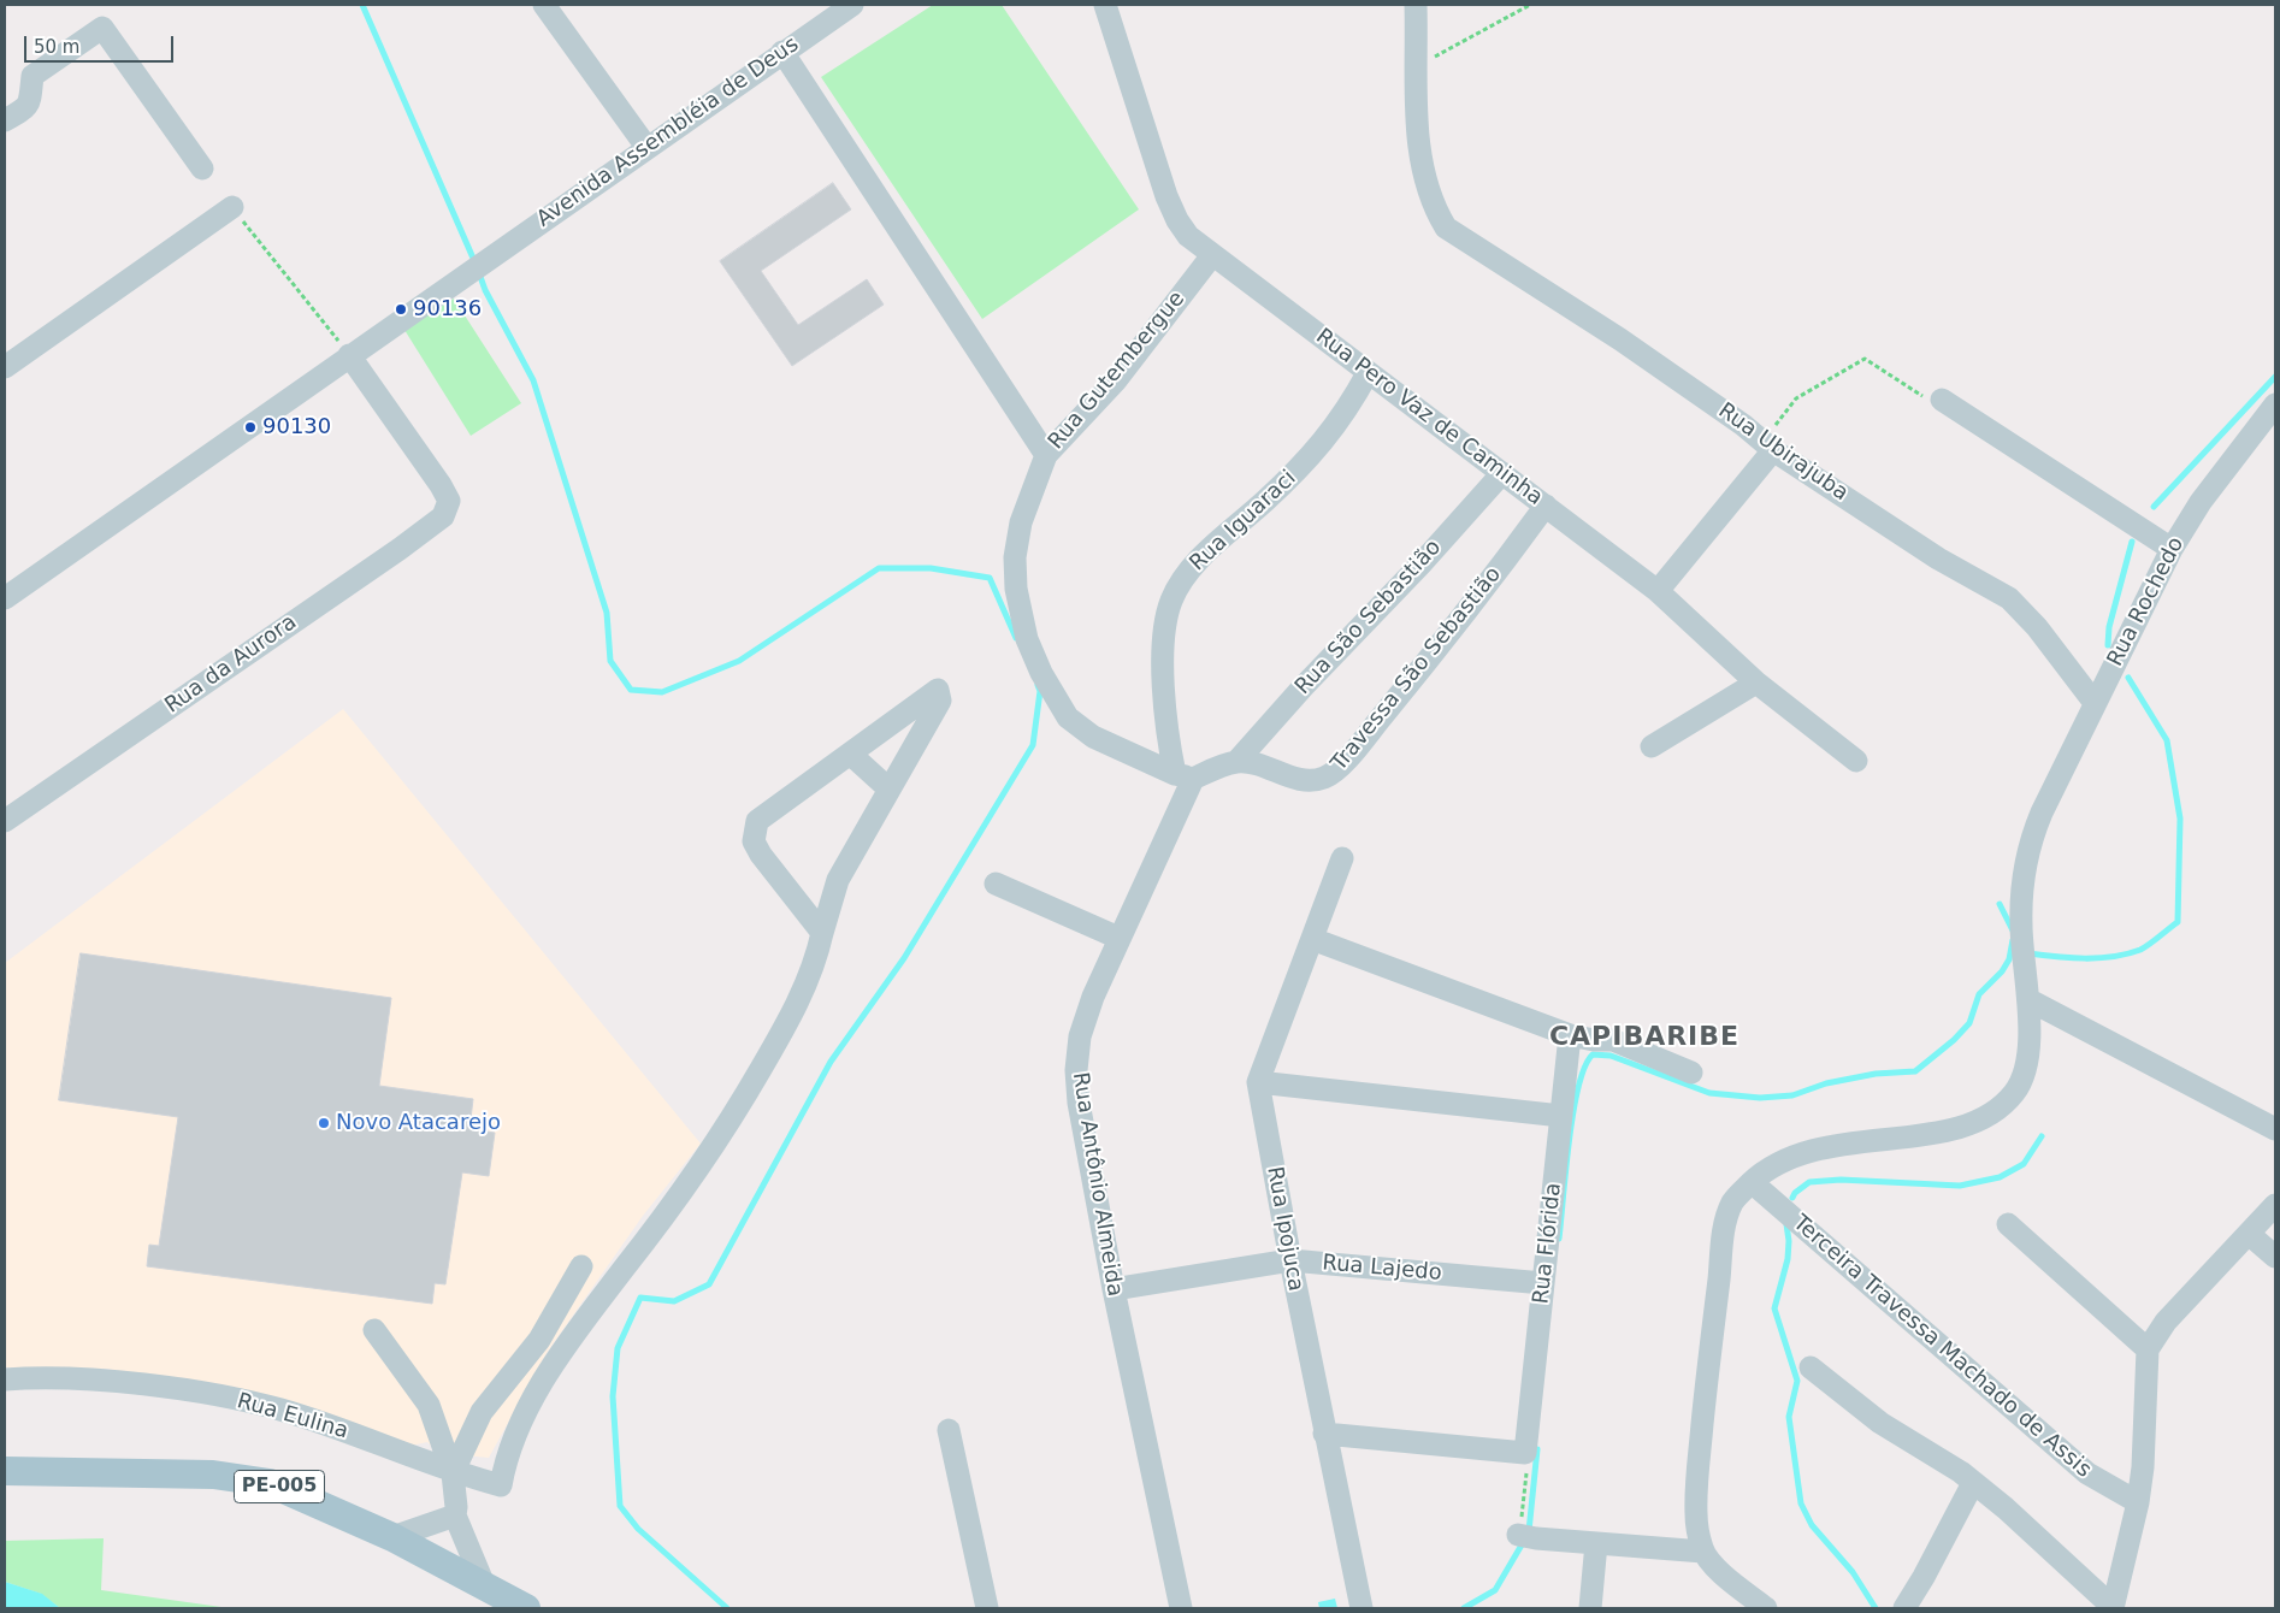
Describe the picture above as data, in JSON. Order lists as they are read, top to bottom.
{
  "streets": {
    "main road": ["PE-005"],
    "street": [
      "Avenida Assembléia de Deus",
      "Rua Gutembergue",
      "Rua Pero Vaz de Caminha",
      "Rua Ubirajuba",
      "Rua Iguaraci",
      "Rua Rochedo",
      "Rua São Sebastião",
      "Rua da Aurora",
      "Travessa São Sebastião",
      "Rua Antônio Almeida",
      "Rua Ipojuca",
      "Rua Flórida",
      "Rua Lajedo",
      "Terceira Travessa Machado de Assis",
      "Rua Eulina"
    ]
  },
  "crossings": [
    ["Avenida Assembléia de Deus", "Rua da Aurora"],
    ["Rua Gutembergue", "Rua Pero Vaz de Caminha"],
    ["Rua Gutembergue", "Rua Iguaraci"],
    ["Rua Gutembergue", "Rua Antônio Almeida"],
    ["Rua Pero Vaz de Caminha", "Rua Iguaraci"],
    ["Rua Pero Vaz de Caminha", "Rua São Sebastião"],
    ["Rua Pero Vaz de Caminha", "Travessa São Sebastião"],
    ["Rua Ubirajuba", "Rua Rochedo"],
    ["Rua Iguaraci", "Rua Antônio Almeida"],
    ["Rua Rochedo", "Terceira Travessa Machado de Assis"],
    ["Rua São Sebastião", "Travessa São Sebastião"],
    ["Rua Antônio Almeida", "Rua Lajedo"],
    ["Rua Ipojuca", "Rua Lajedo"],
    ["Rua Flórida", "Rua Lajedo"]
  ],
  "districts": ["CAPIBARIBE"],
  "places": ["90136", "90130", "Novo Atacarejo"],
  "scale_bar": "50 m"
}
